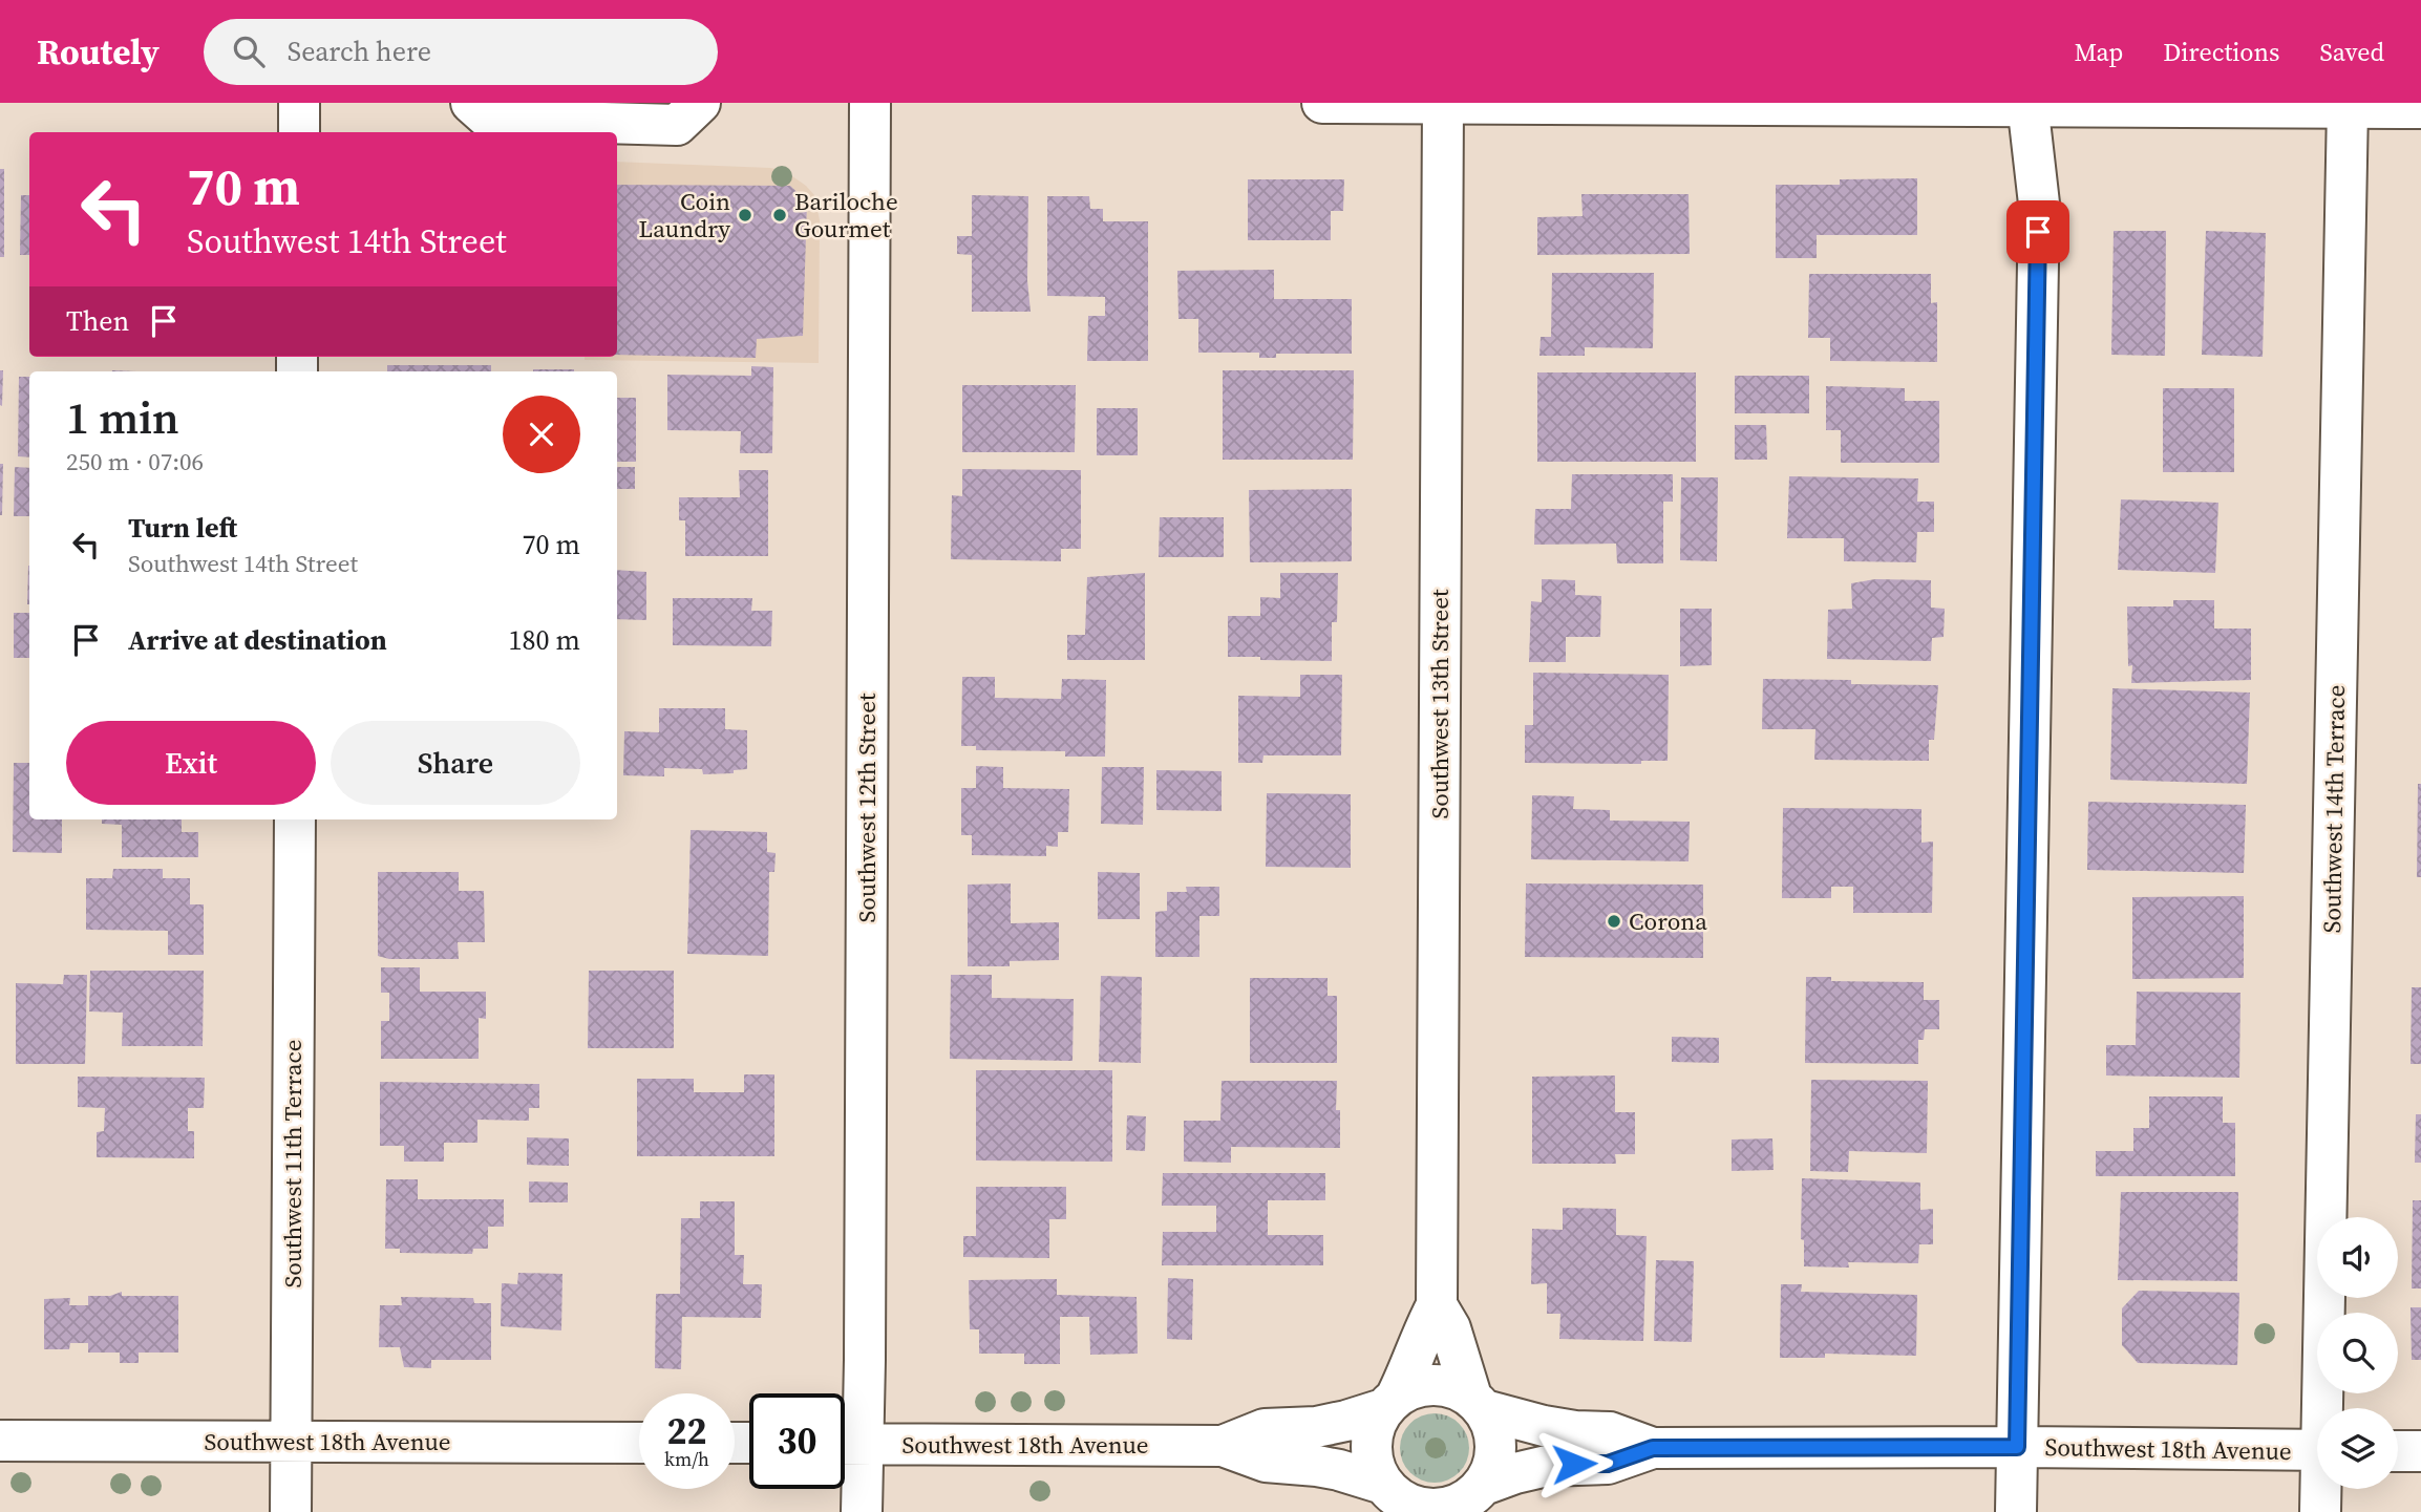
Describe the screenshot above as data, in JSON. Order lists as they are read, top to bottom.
{
  "streets": {
    "street": [
      "Southwest 13th Street",
      "Southwest 12th Street",
      "Southwest 14th Terrace",
      "Southwest 11th Terrace",
      "Southwest 18th Avenue"
    ]
  },
  "crossings": [
    ["Southwest 13th Street", "Southwest 18th Avenue"],
    ["Southwest 12th Street", "Southwest 18th Avenue"],
    ["Southwest 11th Terrace", "Southwest 18th Avenue"]
  ],
  "places": ["Coin Laundry", "Bariloche Gourmet", "Corona"],
  "page": {
    "header": "Routely",
    "search": "Search here",
    "nav": ["Map", "Directions", "Saved"],
    "turn": ["70 m", "Southwest 14th Street"],
    "then": "Then",
    "heading": ["1 min", "250 m · 07:06"],
    "list": [
      {
        "name": "Turn left",
        "note": "Southwest 14th Street",
        "value": "70 m"
      },
      {
        "name": "Arrive at destination",
        "value": "180 m"
      }
    ],
    "buttons": ["Exit", "Share"],
    "speed": "22 km/h",
    "limit": "30"
  }
}
